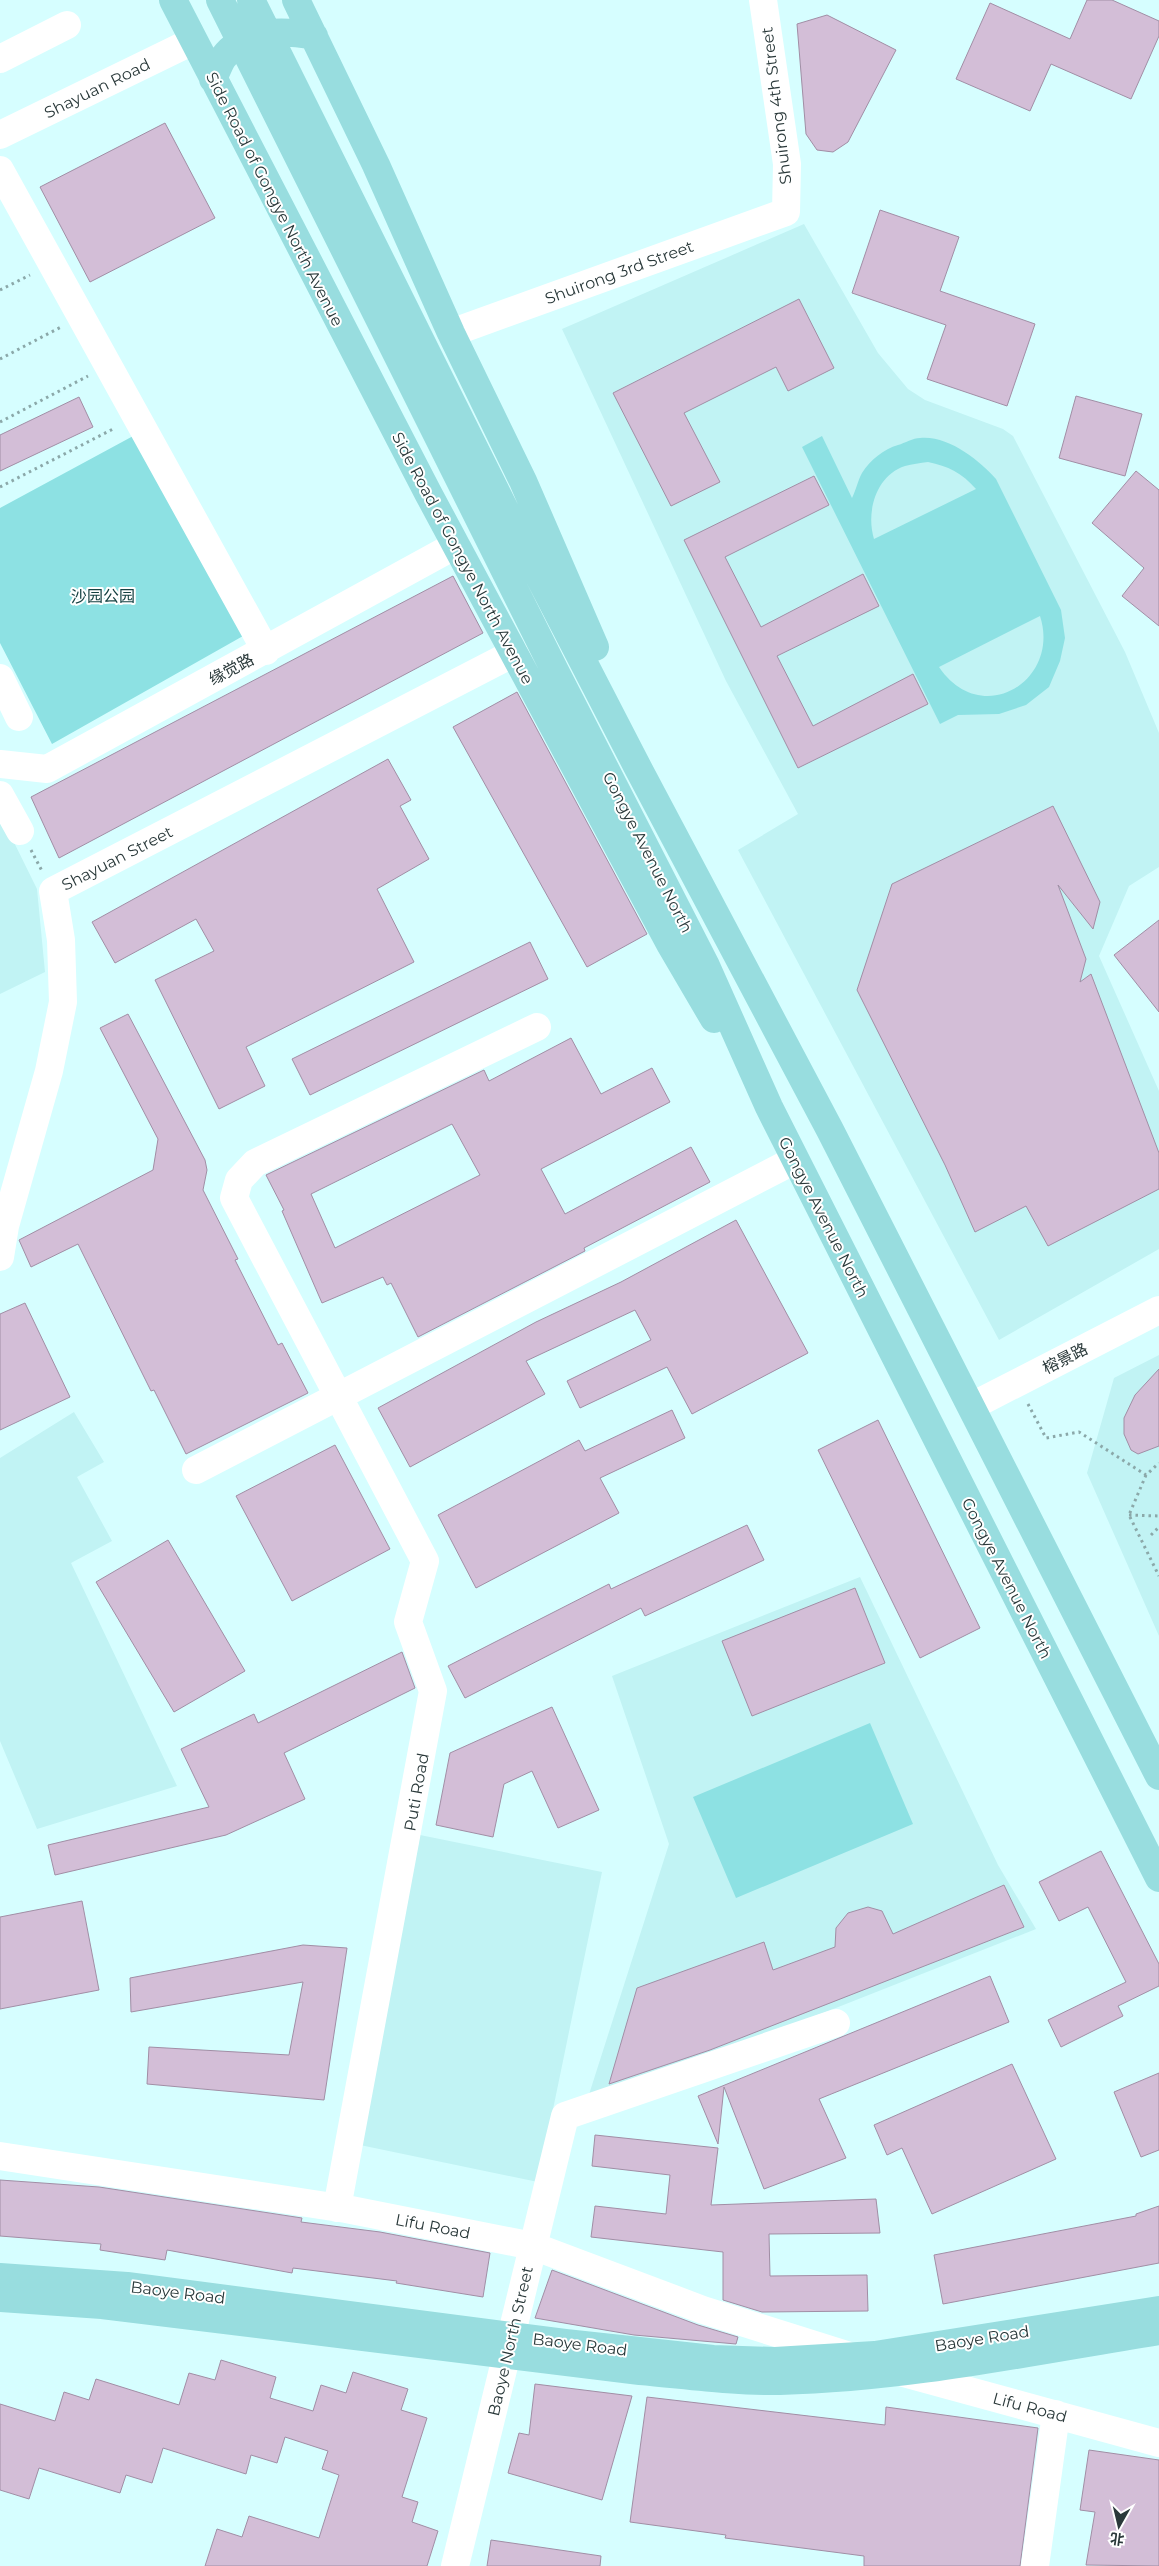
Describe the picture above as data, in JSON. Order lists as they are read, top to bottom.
{
  "streets": {
    "main road": ["Side Road of Gongye North Avenue", "Gongye Avenue North", "Baoye Road"],
    "street": [
      "Shayuan Road",
      "Shuirong 4th Street",
      "Shuirong 3rd Street",
      "缘觉路",
      "Shayuan Street",
      "榕景路",
      "Puti Road",
      "Lifu Road",
      "Baoye North Street"
    ]
  },
  "crossings": [
    ["Shayuan Road", "Side Road of Gongye North Avenue"],
    ["Shuirong 4th Street", "Shuirong 3rd Street"],
    ["Side Road of Gongye North Avenue", "缘觉路"],
    ["Side Road of Gongye North Avenue", "Gongye Avenue North"],
    ["Side Road of Gongye North Avenue", "Shayuan Street"],
    ["Gongye Avenue North", "榕景路"],
    ["Puti Road", "Lifu Road"],
    ["Lifu Road", "Baoye Road"],
    ["Lifu Road", "Baoye North Street"],
    ["Baoye Road", "Baoye North Street"]
  ],
  "parks": ["沙园公园"],
  "north": "bottom"
}
